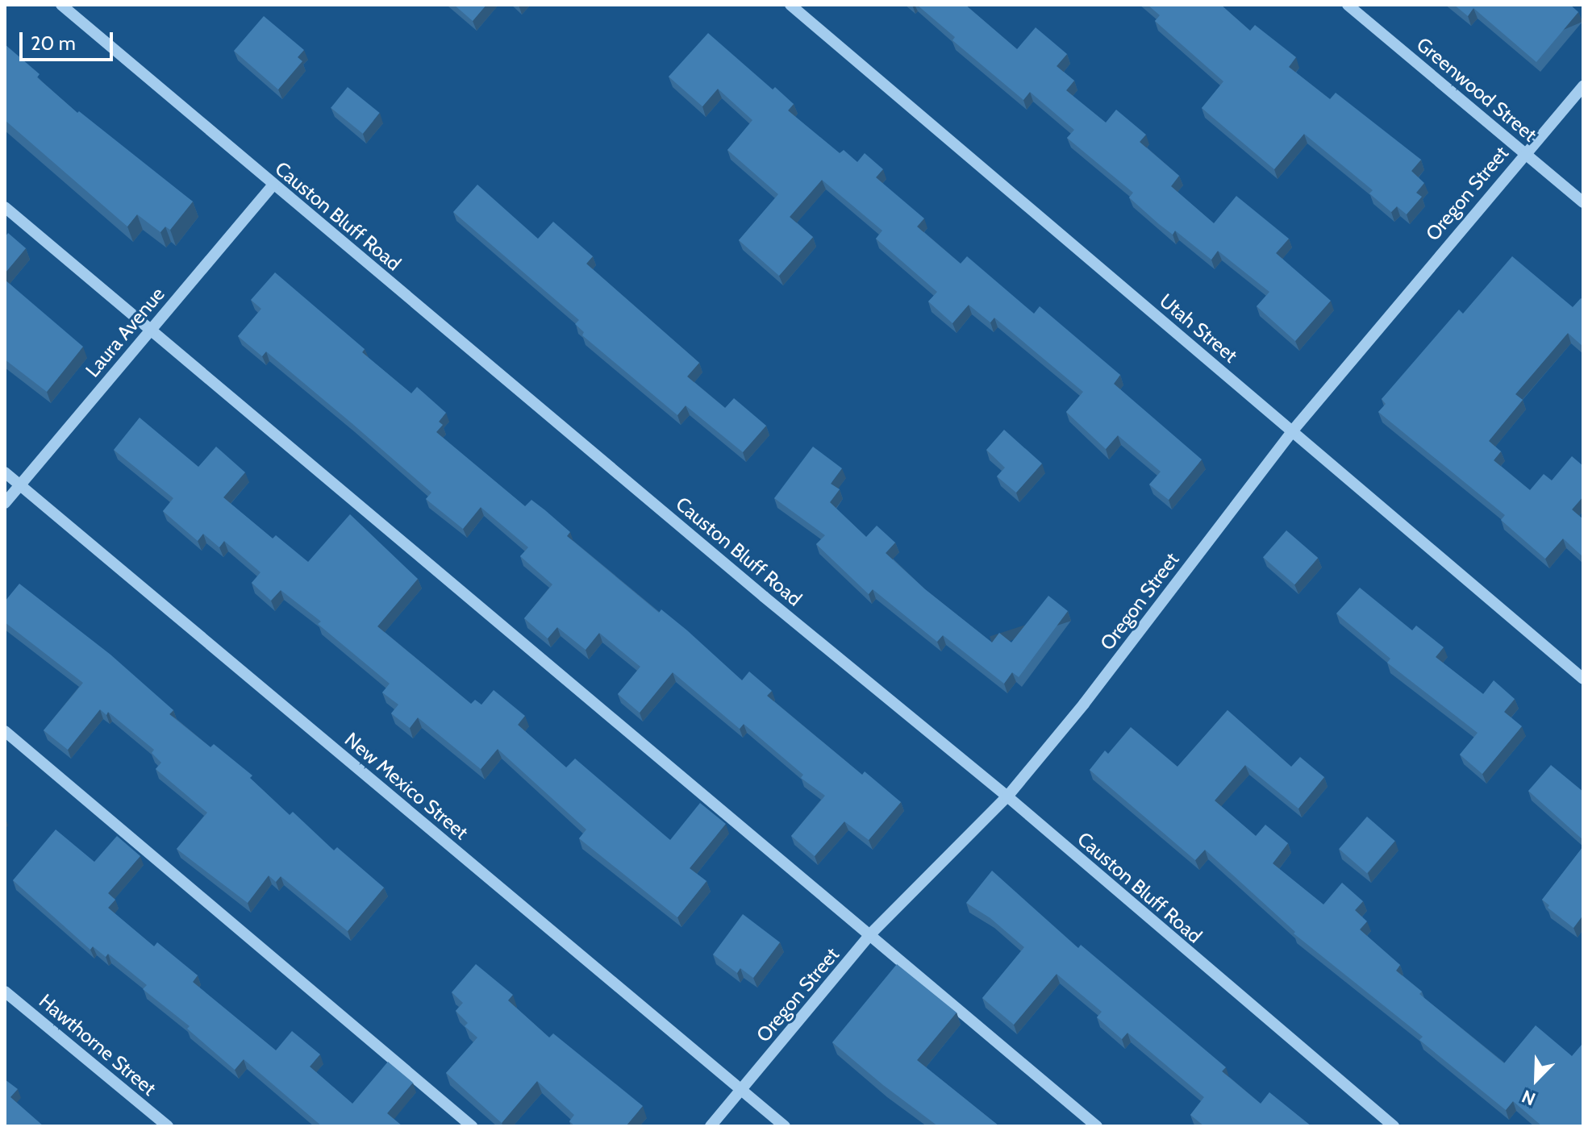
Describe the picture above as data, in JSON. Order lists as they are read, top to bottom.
{
  "streets": {
    "street": [
      "Greenwood Street",
      "Oregon Street",
      "Causton Bluff Road",
      "Utah Street",
      "Laura Avenue",
      "New Mexico Street",
      "Hawthorne Street"
    ]
  },
  "crossings": [
    ["Greenwood Street", "Oregon Street"],
    ["Oregon Street", "Causton Bluff Road"],
    ["Oregon Street", "Utah Street"],
    ["Oregon Street", "New Mexico Street"],
    ["Causton Bluff Road", "Laura Avenue"],
    ["Laura Avenue", "New Mexico Street"]
  ],
  "scale_bar": "20 m",
  "north": "bottom left"
}
